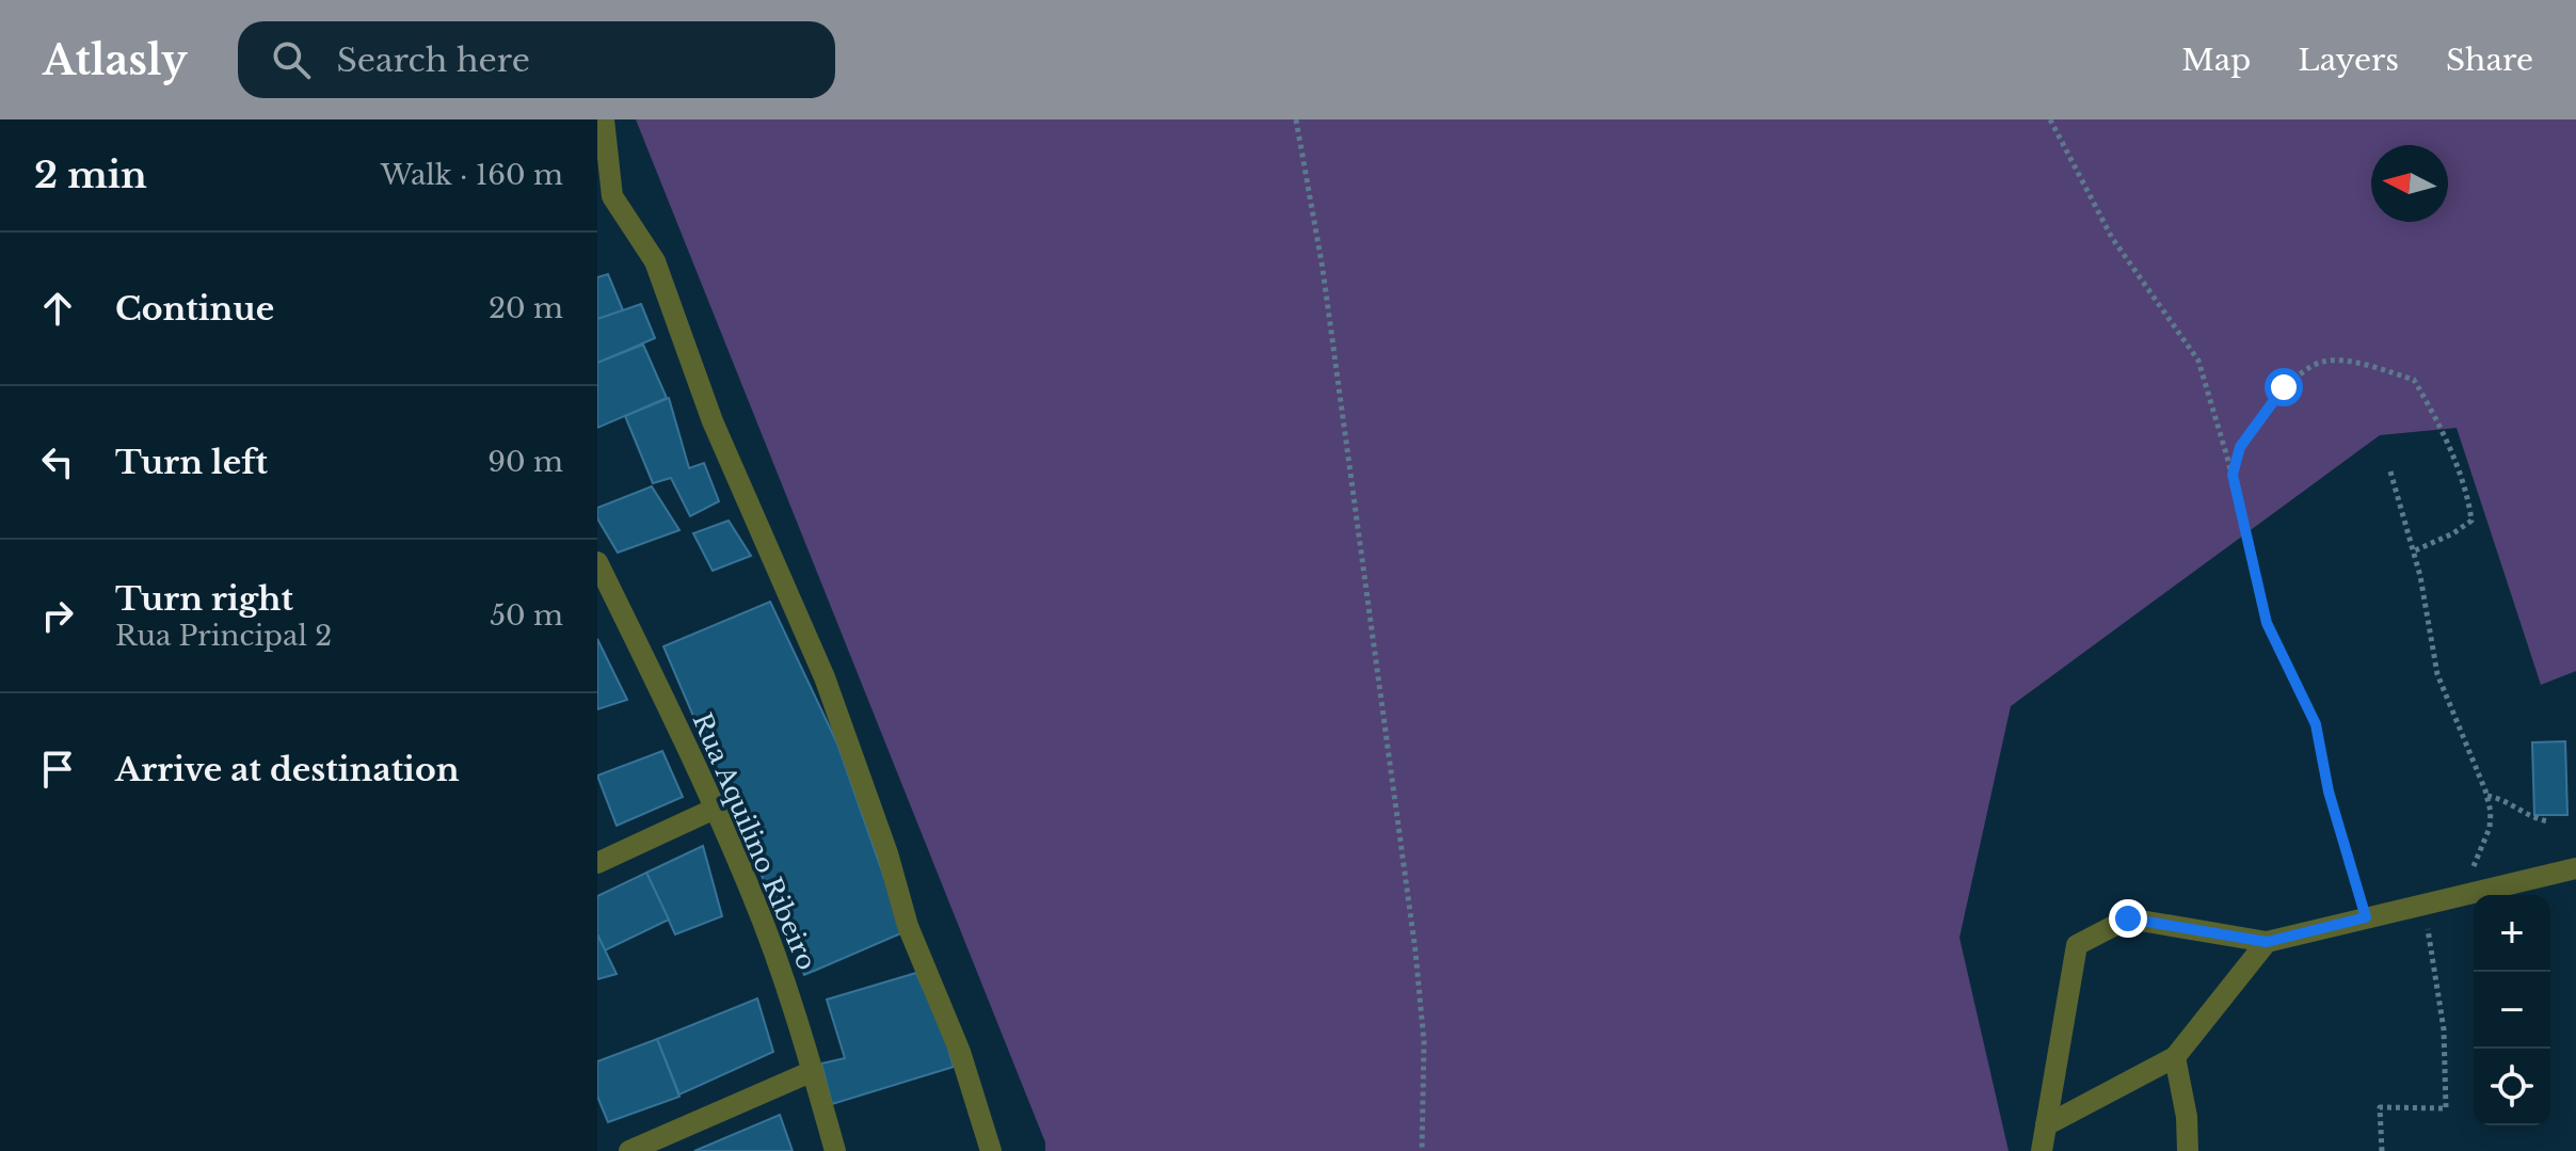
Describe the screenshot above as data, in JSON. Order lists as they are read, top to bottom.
{
  "streets": {
    "street": ["Rua Aquilino Ribeiro"]
  },
  "north": "left",
  "page": {
    "header": "Atlasly",
    "search": "Search here",
    "nav": ["Map", "Layers", "Share"],
    "heading": ["2 min", "Walk · 160 m"],
    "list": [
      ["Continue", "20 m"],
      ["Turn left", "90 m"],
      ["Turn right", "Rua Principal 2", "50 m"],
      "Arrive at destination"
    ],
    "map_buttons": ["+", "−"]
  }
}
